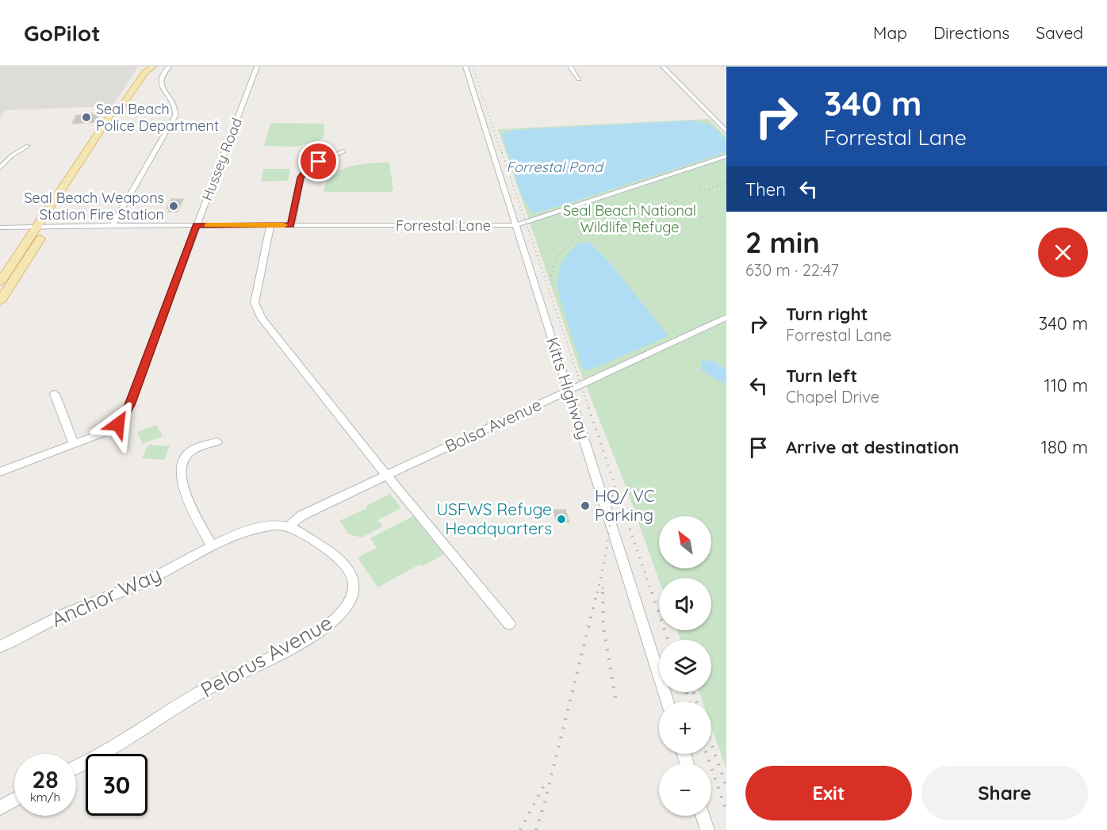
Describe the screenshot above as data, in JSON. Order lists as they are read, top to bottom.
{
  "streets": {
    "street": [
      "Hussey Road",
      "Forrestal Lane",
      "Kitts Highway",
      "Bolsa Avenue",
      "Anchor Way",
      "Pelorus Avenue"
    ]
  },
  "crossings": [
    ["Hussey Road", "Forrestal Lane"],
    ["Forrestal Lane", "Kitts Highway"],
    ["Kitts Highway", "Bolsa Avenue"],
    ["Bolsa Avenue", "Pelorus Avenue"]
  ],
  "water": ["Forrestal Pond"],
  "parks": ["Seal Beach National Wildlife Refuge"],
  "places": [
    "Seal Beach Police Department",
    "Seal Beach Weapons Station Fire Station",
    "HQ/ VC Parking",
    "USFWS Refuge Headquarters"
  ],
  "north": "top left",
  "page": {
    "header": "GoPilot",
    "nav": ["Map", "Directions", "Saved"],
    "turn": ["340 m", "Forrestal Lane"],
    "then": "Then",
    "heading": ["2 min", "630 m · 22:47"],
    "list": [
      {
        "name": "Turn right",
        "note": "Forrestal Lane",
        "value": "340 m"
      },
      {
        "name": "Turn left",
        "note": "Chapel Drive",
        "value": "110 m"
      },
      {
        "name": "Arrive at destination",
        "value": "180 m"
      }
    ],
    "map_buttons": ["+", "−"],
    "speed": "28 km/h",
    "limit": "30",
    "buttons": ["Exit", "Share"]
  }
}
